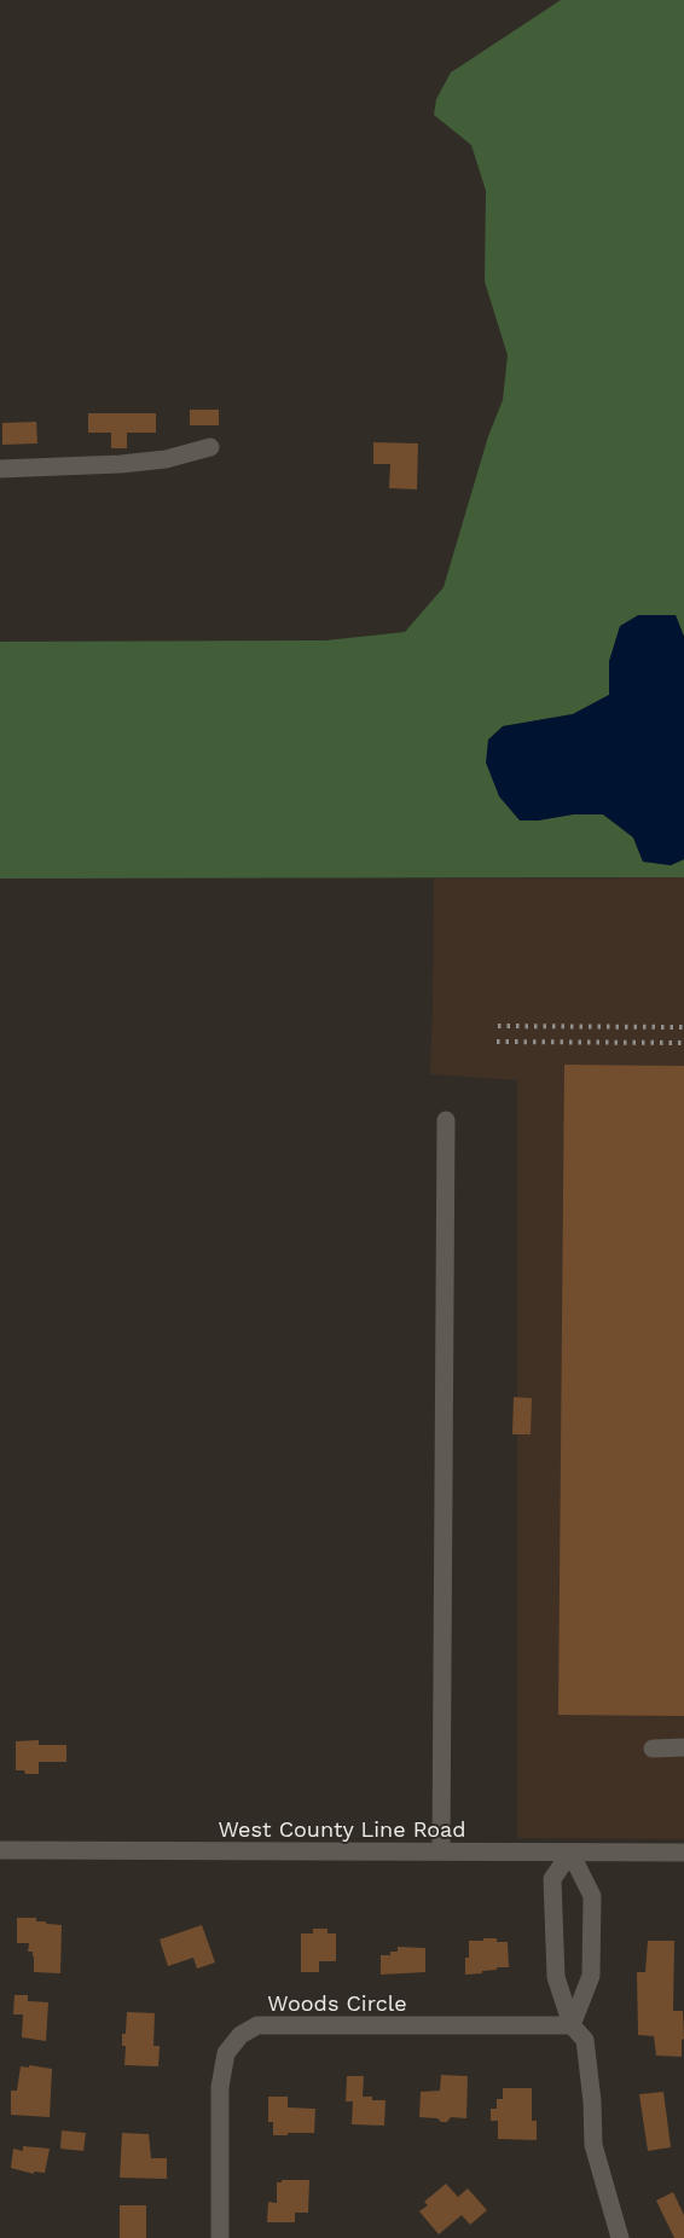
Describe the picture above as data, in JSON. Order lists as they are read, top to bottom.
{
  "streets": {
    "street": ["West County Line Road", "Woods Circle"]
  }
}
